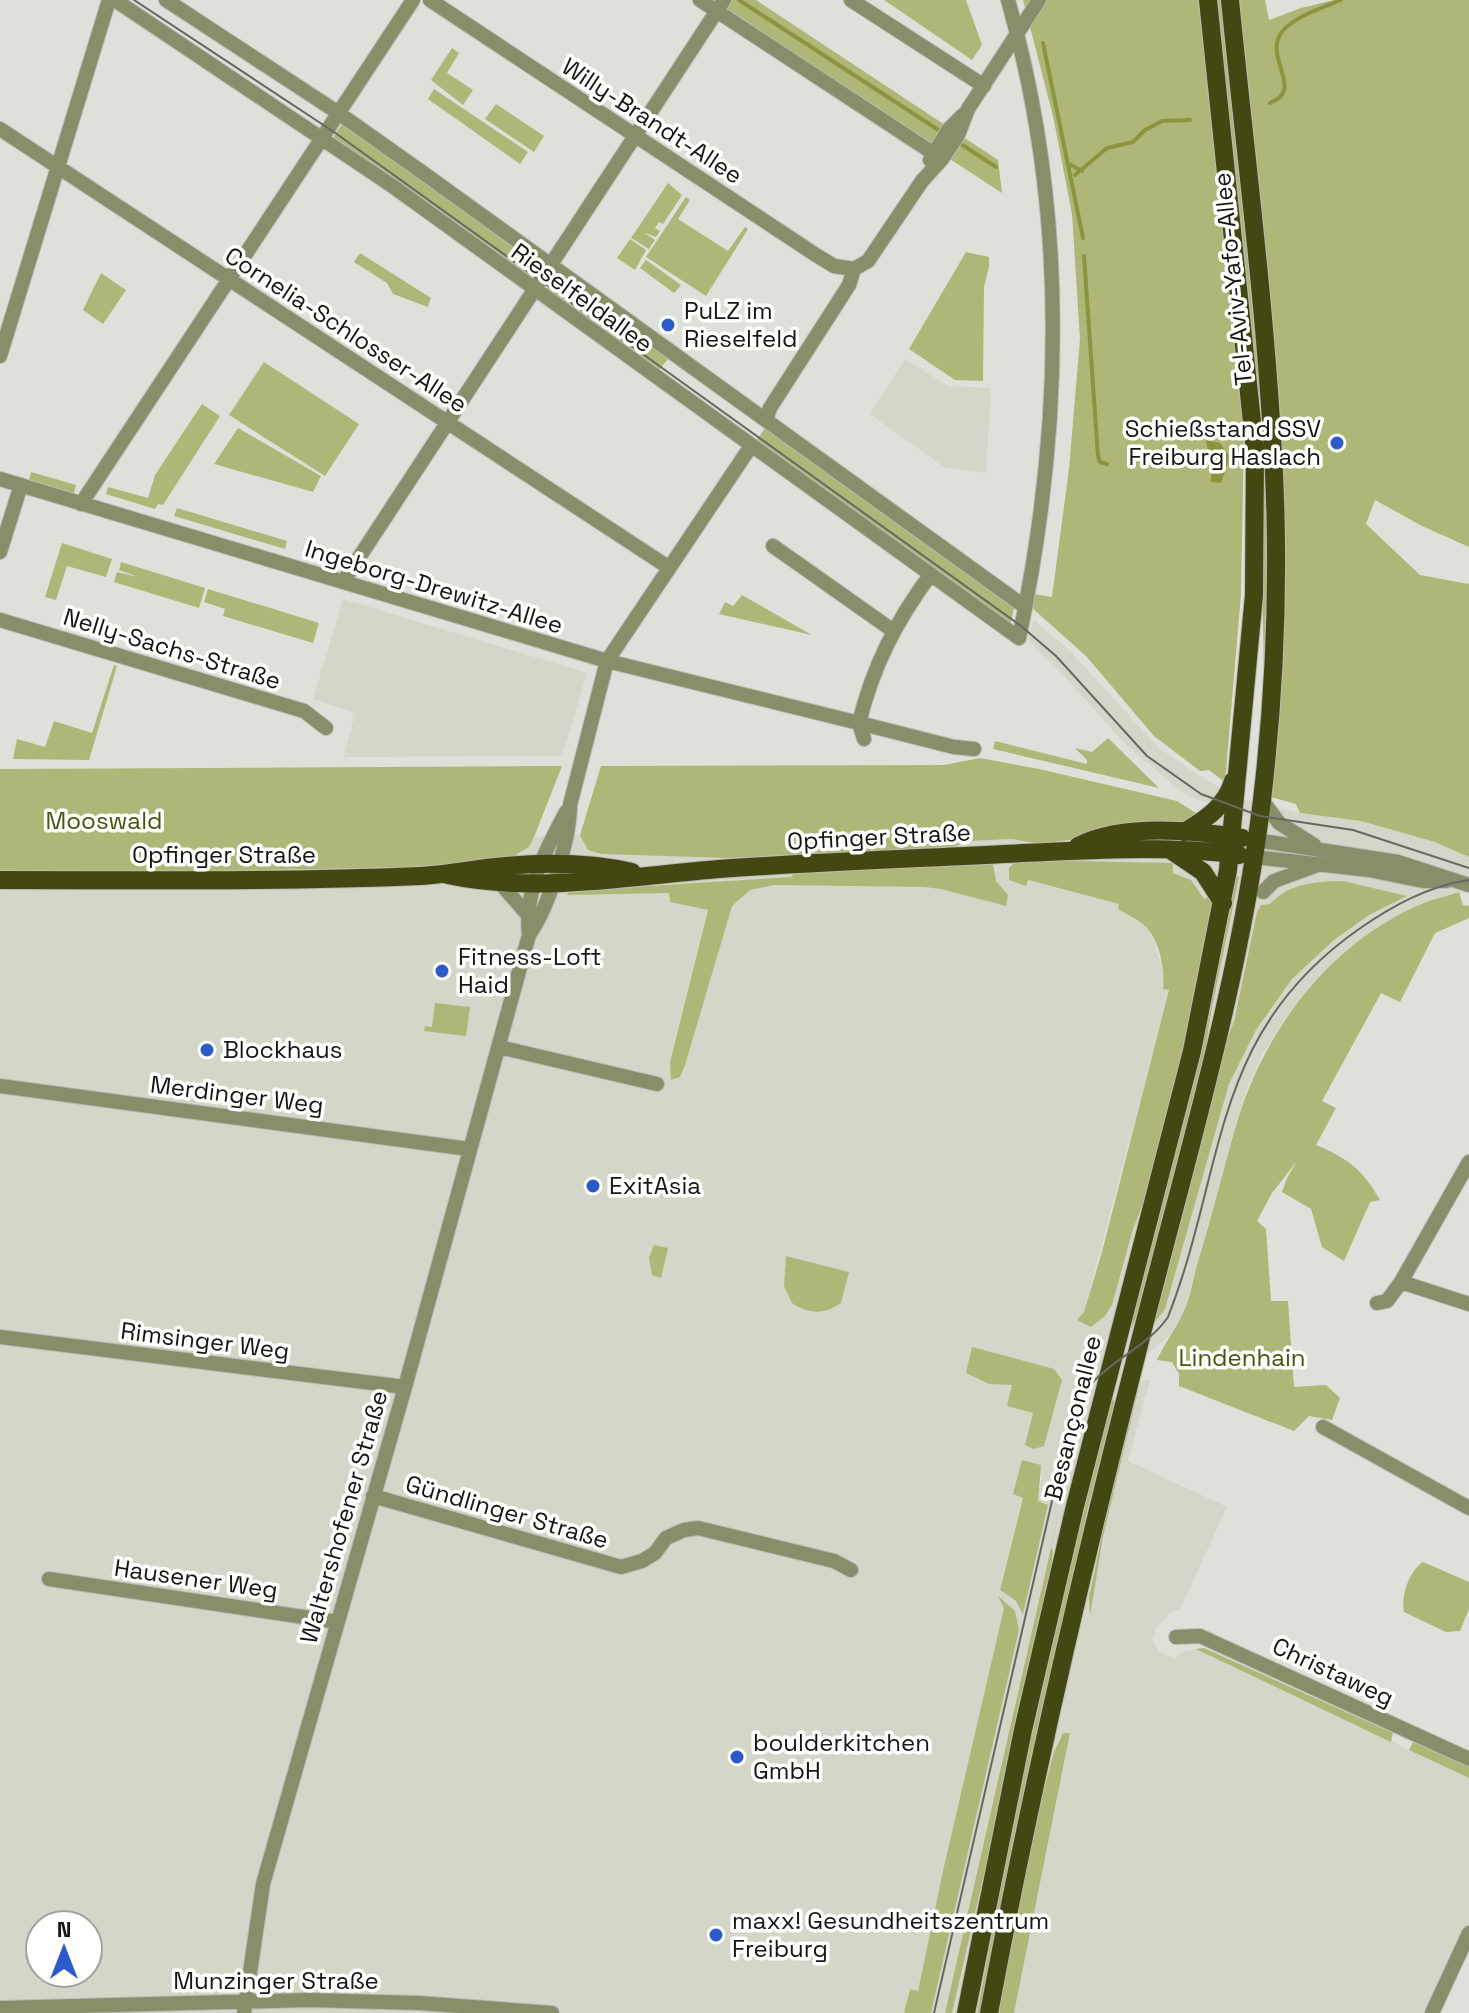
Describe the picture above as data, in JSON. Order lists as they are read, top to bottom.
{
  "streets": {
    "main road": ["Tel-Aviv-Yafo-Allee", "Opfinger Straße", "Besançonallee"],
    "street": [
      "Willy-Brandt-Allee",
      "Rieselfeldallee",
      "Cornelia-Schlosser-Allee",
      "Ingeborg-Drewitz-Allee",
      "Nelly-Sachs-Straße",
      "Merdinger Weg",
      "Rimsinger Weg",
      "Gündlinger Straße",
      "Waltershofener Straße",
      "Hausener Weg",
      "Christaweg",
      "Munzinger Straße"
    ]
  },
  "crossings": [
    ["Tel-Aviv-Yafo-Allee", "Opfinger Straße"],
    ["Tel-Aviv-Yafo-Allee", "Besançonallee"],
    ["Opfinger Straße", "Besançonallee"],
    ["Opfinger Straße", "Waltershofener Straße"],
    ["Merdinger Weg", "Waltershofener Straße"],
    ["Rimsinger Weg", "Waltershofener Straße"],
    ["Gündlinger Straße", "Waltershofener Straße"],
    ["Waltershofener Straße", "Hausener Weg"],
    ["Waltershofener Straße", "Munzinger Straße"]
  ],
  "parks": ["Mooswald", "Lindenhain"],
  "places": [
    "PuLZ im Rieselfeld",
    "Schießstand SSV Freiburg Haslach",
    "Fitness-Loft Haid",
    "Blockhaus",
    "ExitAsia",
    "boulderkitchen GmbH",
    "maxx! Gesundheitszentrum Freiburg"
  ],
  "north": "top"
}
